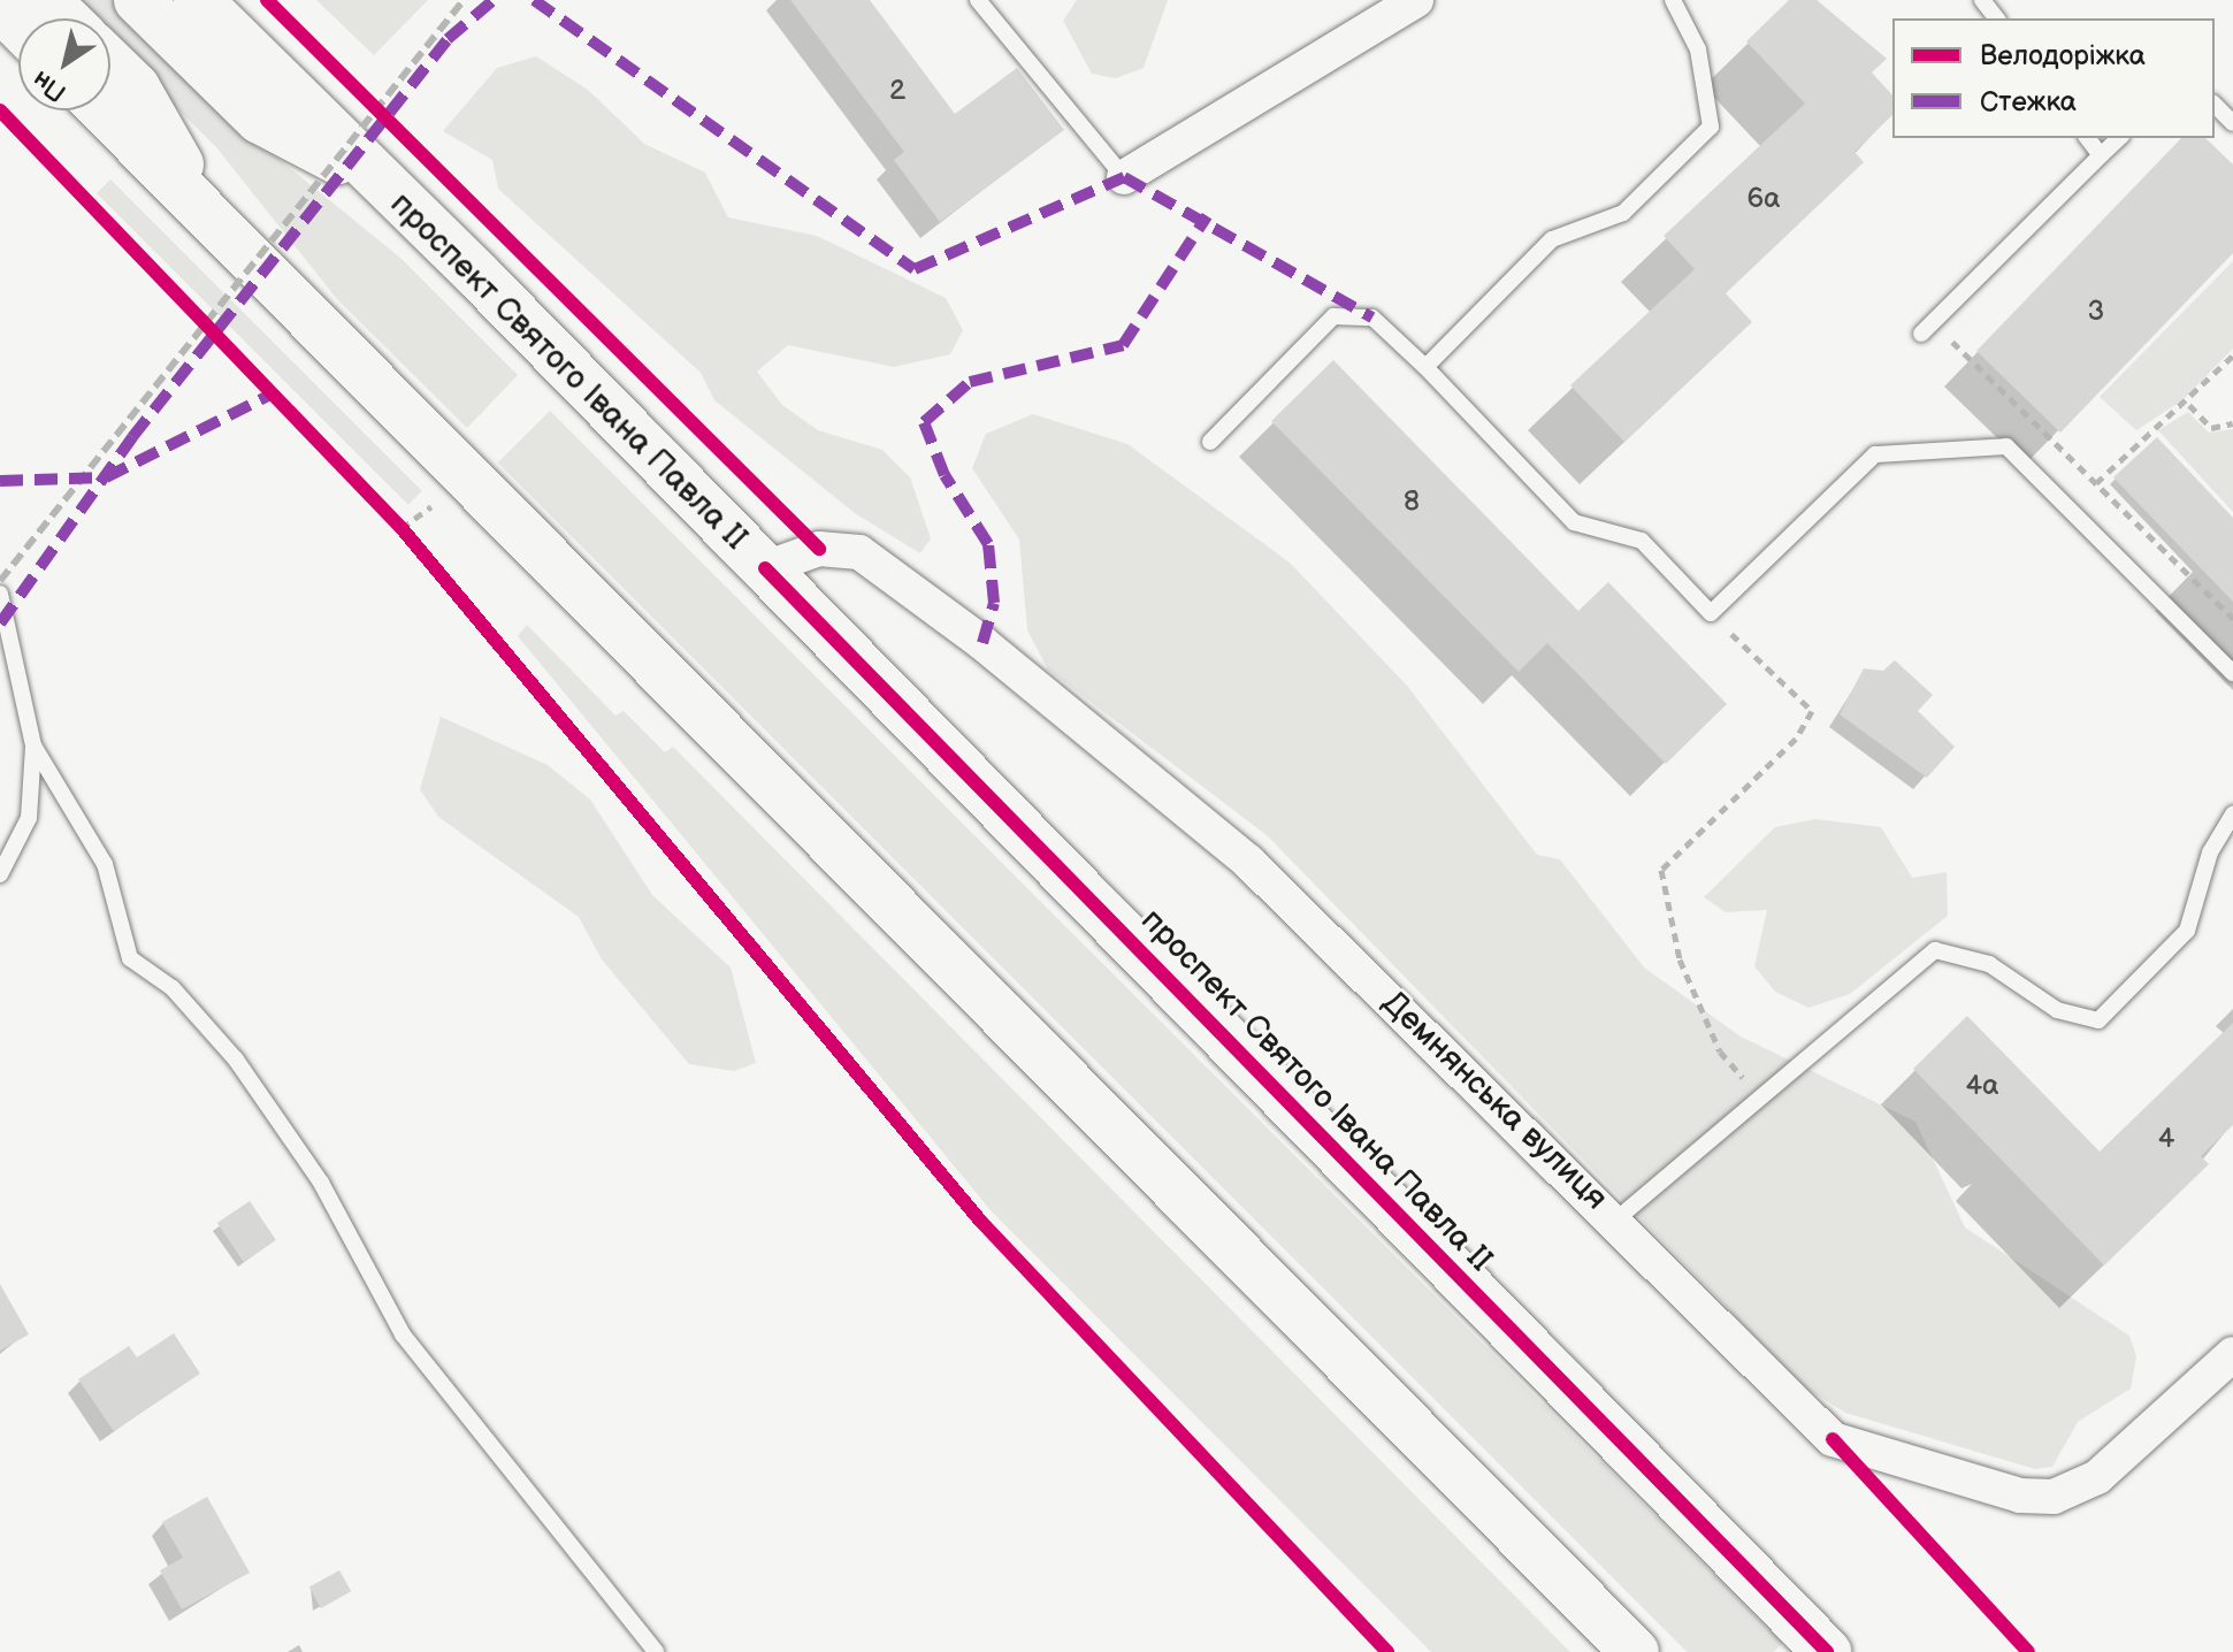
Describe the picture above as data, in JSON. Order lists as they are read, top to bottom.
{
  "streets": {
    "main road": ["проспект Святого Івана Павла II"],
    "street": ["Демнянська вулиця"]
  },
  "house_numbers": [
    "2",
    "6а",
    "3",
    "8",
    "4а",
    "4"
  ],
  "legend": ["Велодоріжка", "Стежка"],
  "north": "bottom left"
}
